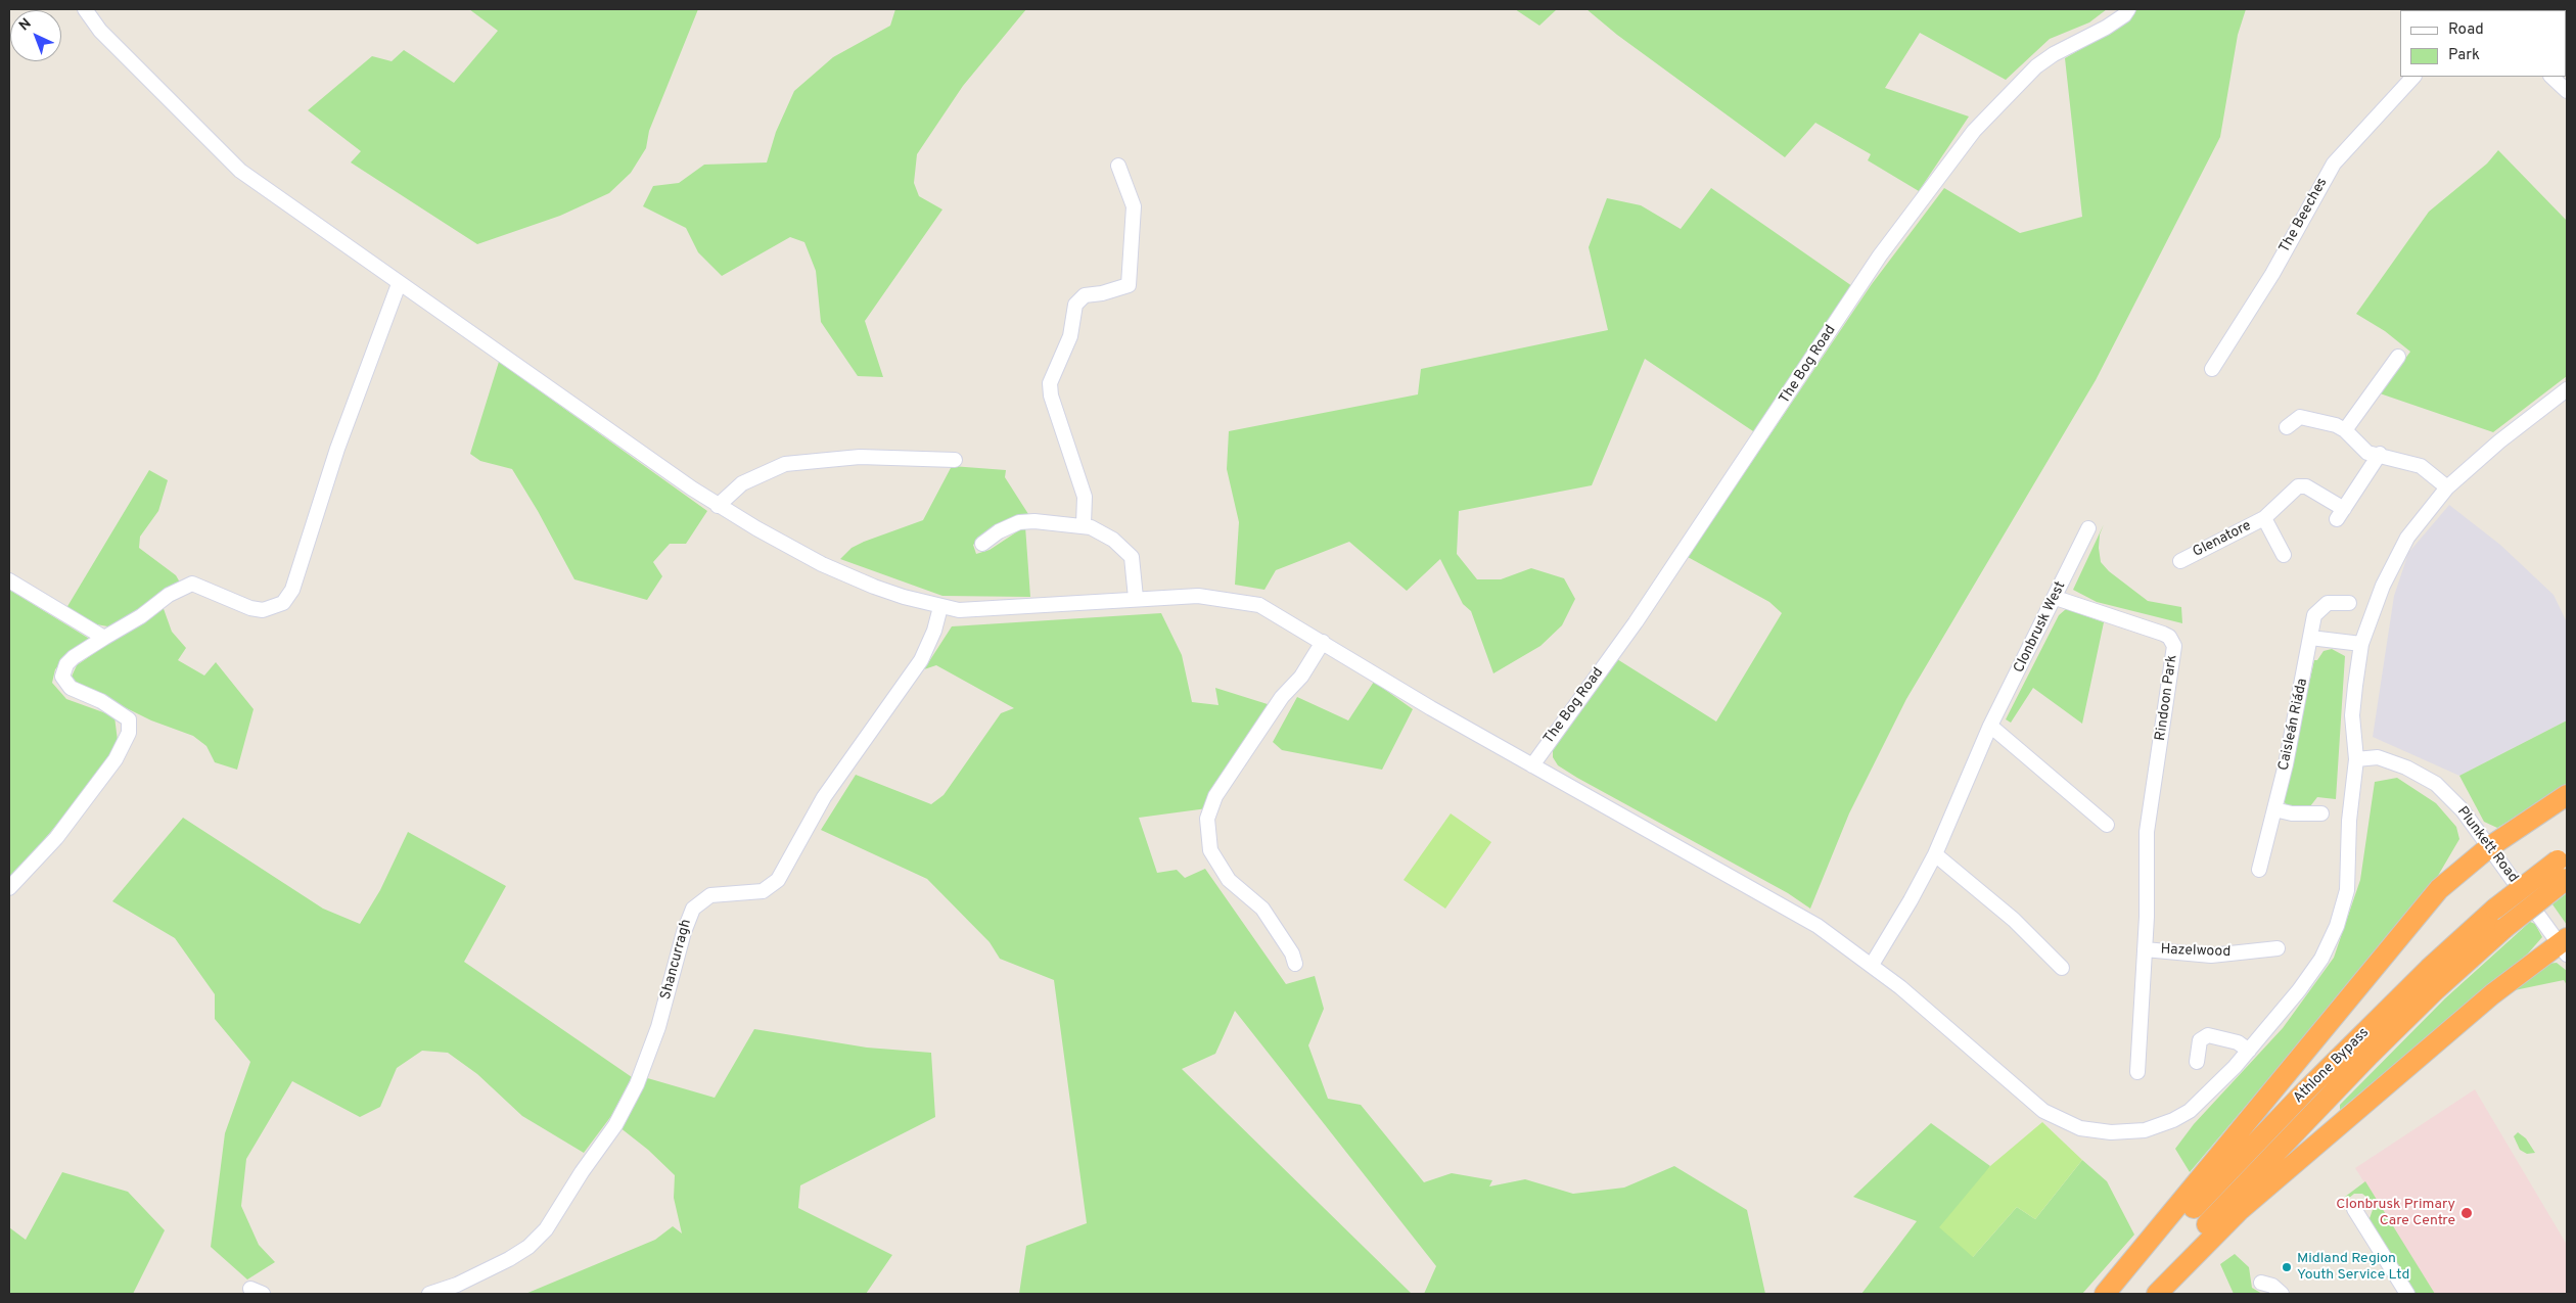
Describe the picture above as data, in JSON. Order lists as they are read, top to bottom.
{
  "streets": {
    "highway": ["Athlone Bypass"],
    "street": [
      "The Beeches",
      "The Bog Road",
      "Glenatore",
      "Clonbrusk West",
      "Rindoon Park",
      "Caisleán Riáda",
      "Plunkett Road",
      "Hazelwood",
      "Shancurragh"
    ]
  },
  "crossings": [
    ["Clonbrusk West", "Rindoon Park"],
    ["Rindoon Park", "Hazelwood"]
  ],
  "places": ["Clonbrusk Primary Care Centre", "Midland Region Youth Service Ltd"],
  "legend": ["Road", "Park"],
  "north": "top left"
}
